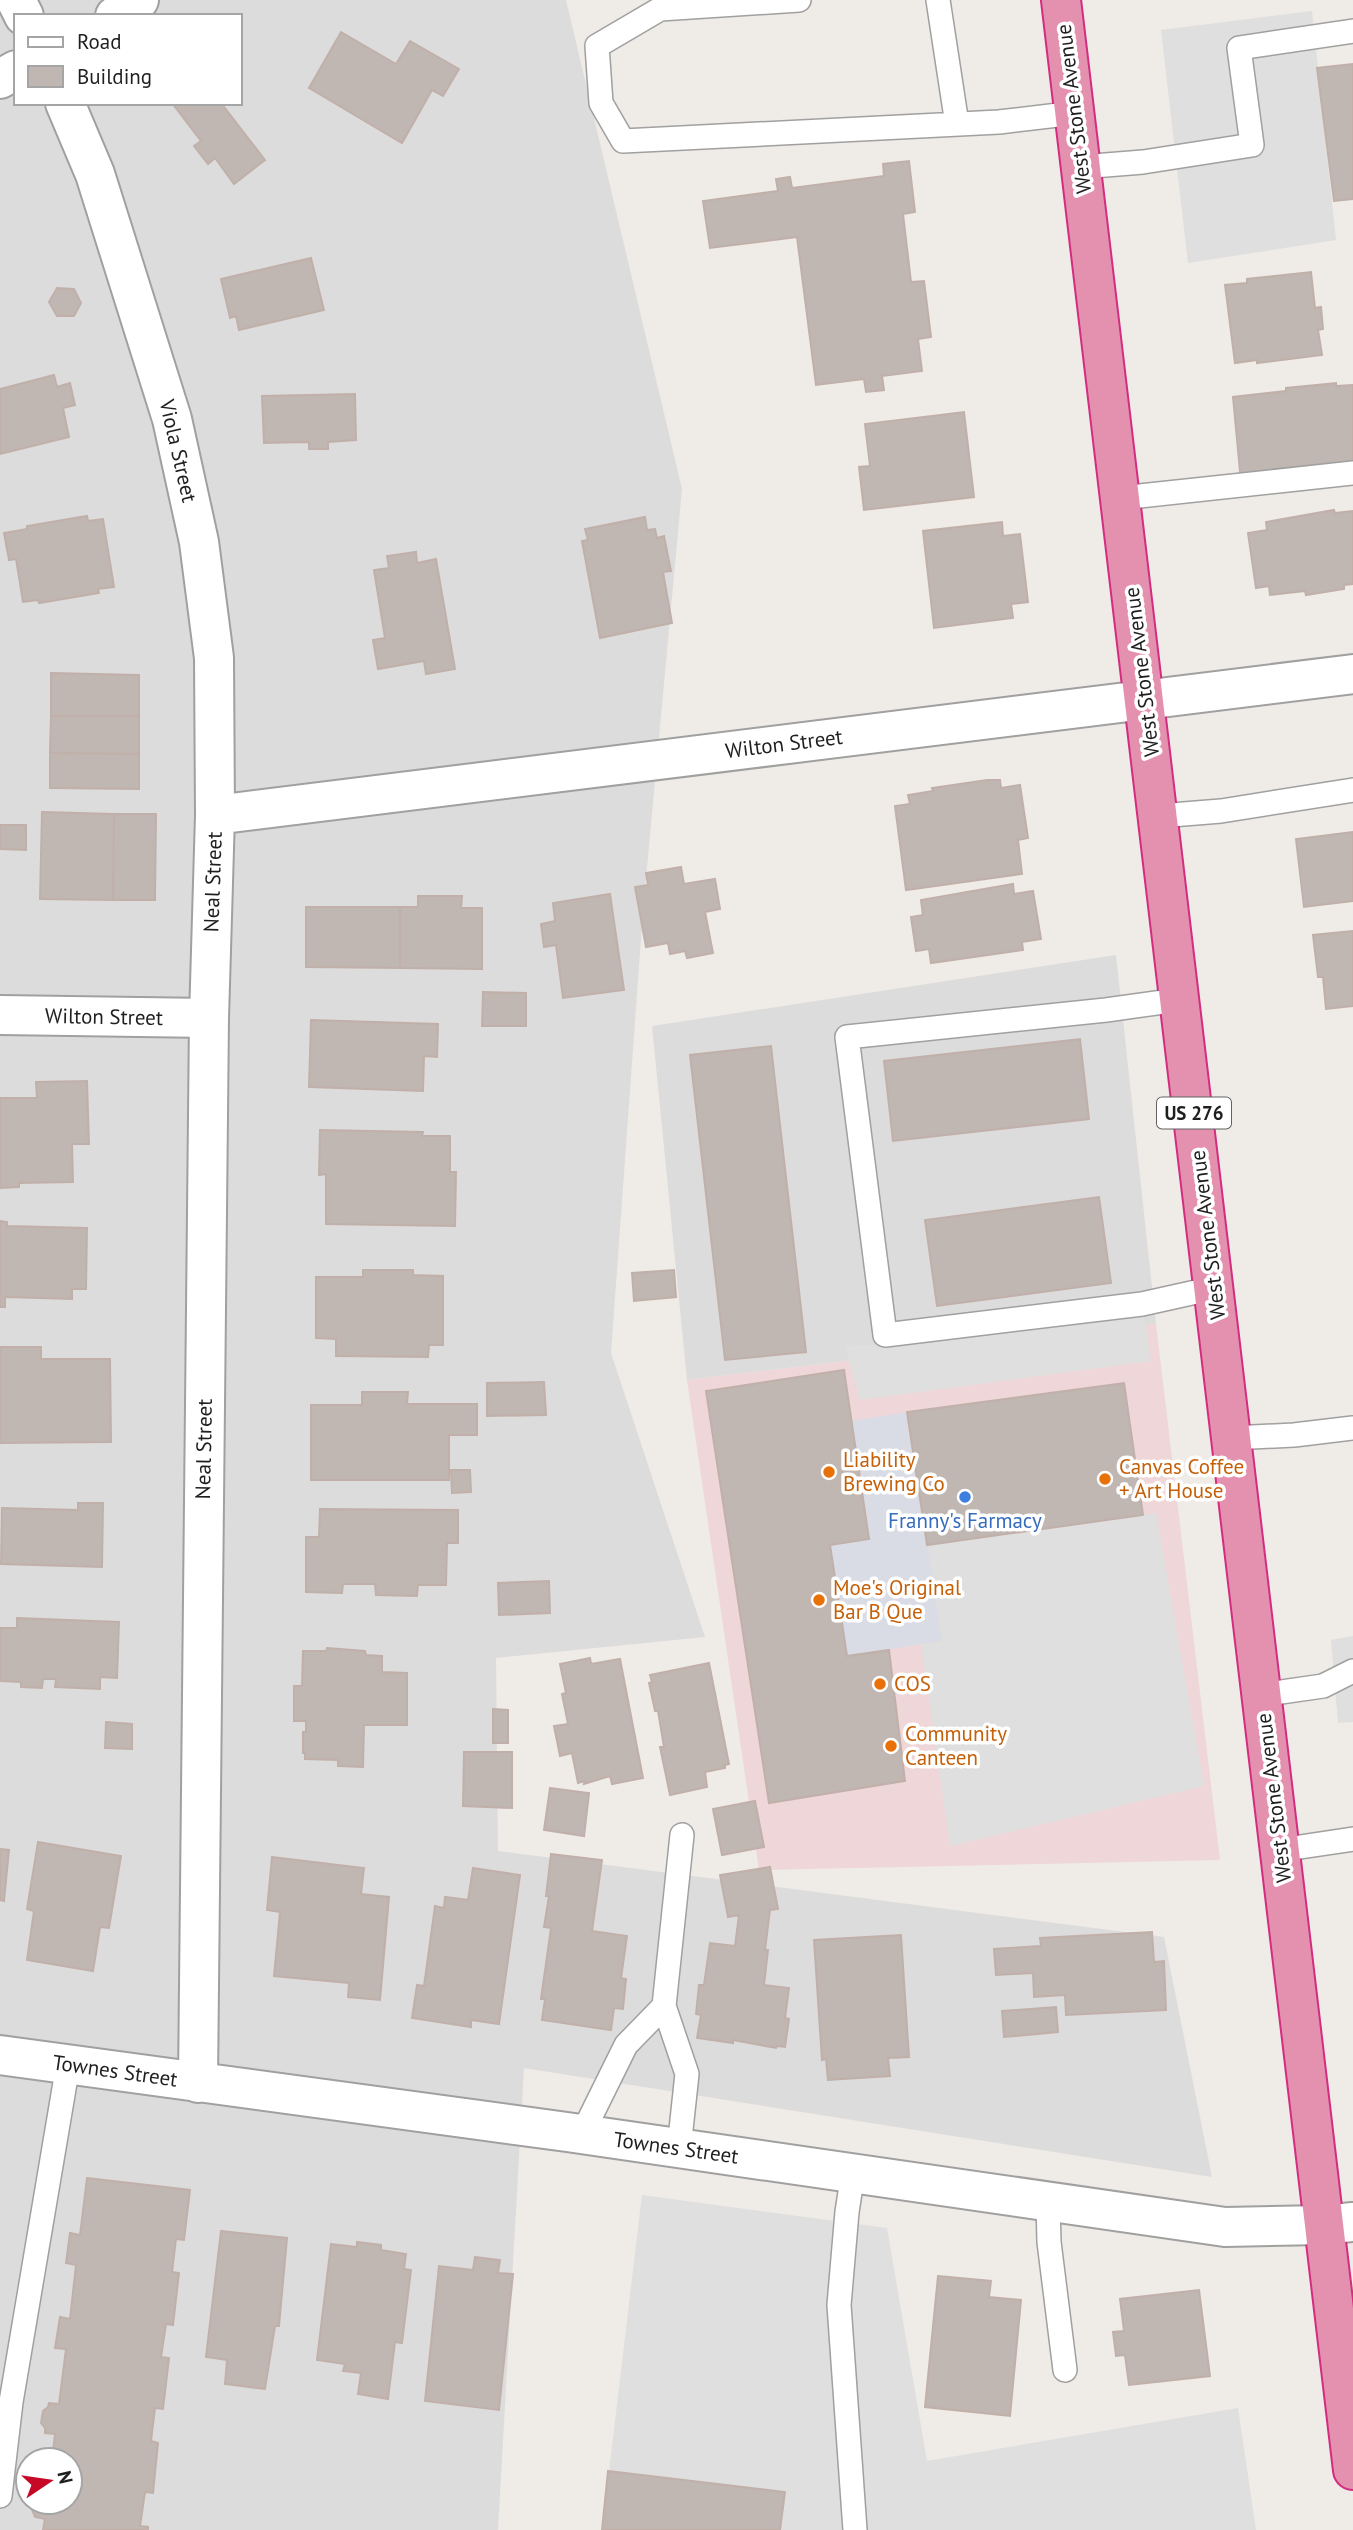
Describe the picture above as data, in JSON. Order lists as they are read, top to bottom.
{
  "streets": {
    "highway": ["West Stone Avenue", "US 276"],
    "street": [
      "Viola Street",
      "Wilton Street",
      "Neal Street",
      "Townes Street"
    ]
  },
  "crossings": [
    ["West Stone Avenue", "Wilton Street"],
    ["West Stone Avenue", "Townes Street"],
    ["Viola Street", "Wilton Street"],
    ["Viola Street", "Neal Street"],
    ["Wilton Street", "Neal Street"],
    ["Neal Street", "Townes Street"]
  ],
  "places": [
    "Liability Brewing Co",
    "Canvas Coffee + Art House",
    "Franny's Farmacy",
    "Moe's Original Bar B Que",
    "COS",
    "Community Canteen"
  ],
  "legend": ["Road", "Building"],
  "north": "right"
}
